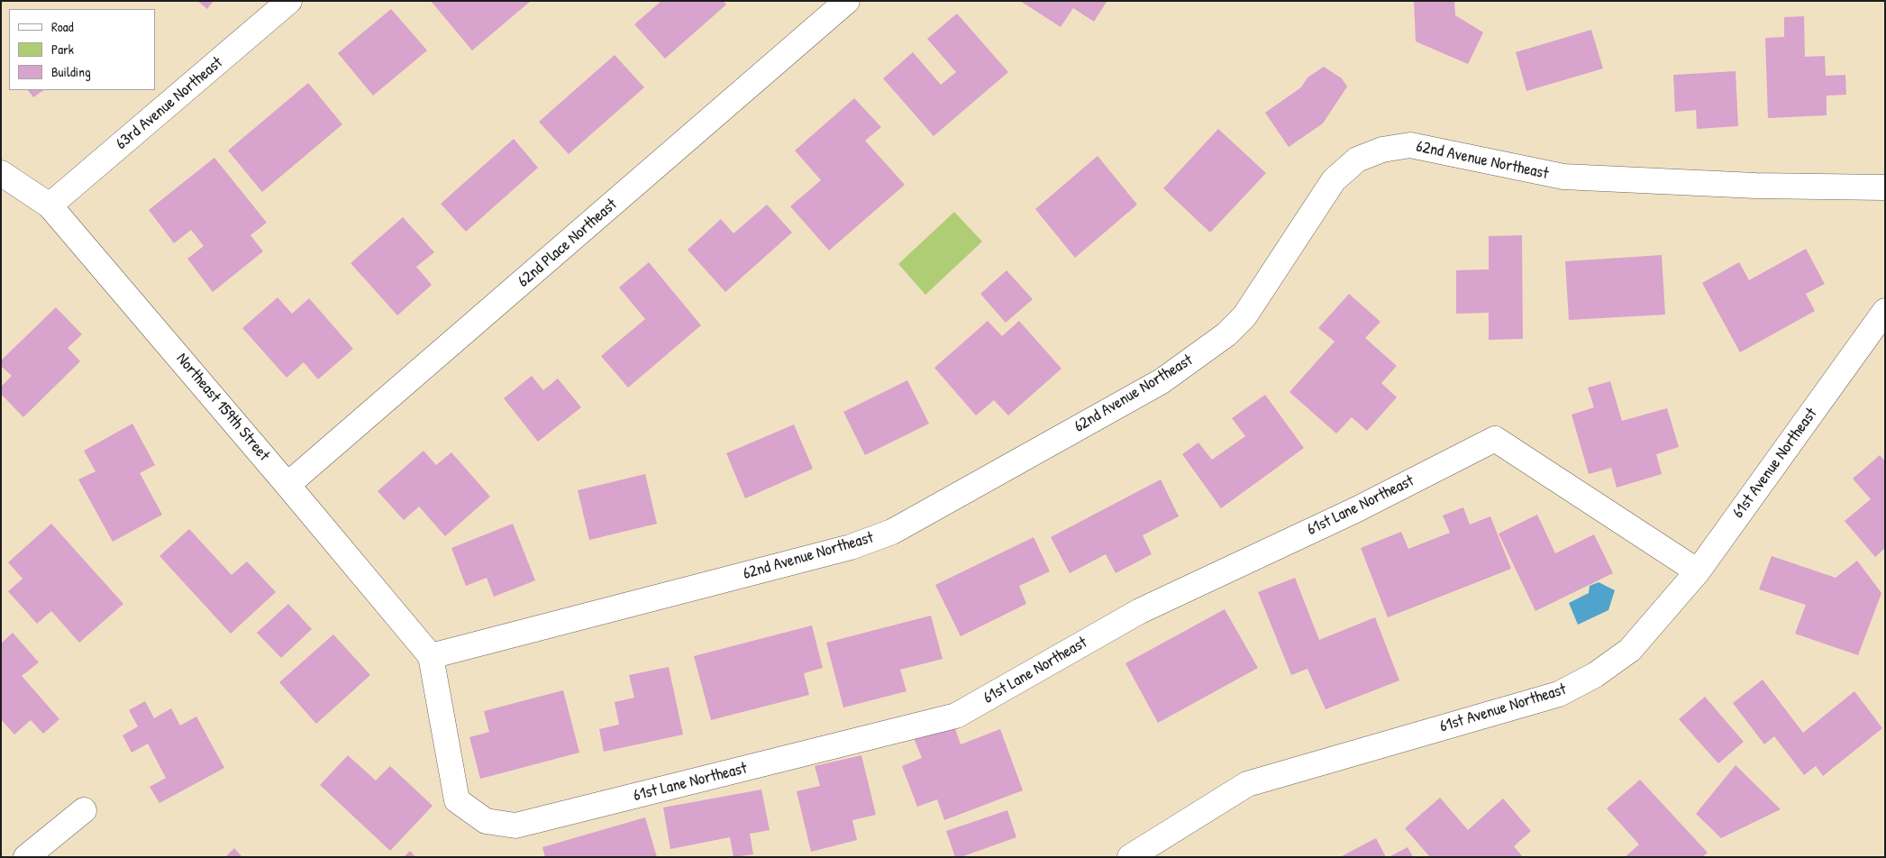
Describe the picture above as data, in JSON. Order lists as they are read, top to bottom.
{
  "streets": {
    "street": [
      "63rd Avenue Northeast",
      "62nd Avenue Northeast",
      "62nd Place Northeast",
      "Northeast 159th Street",
      "61st Avenue Northeast",
      "61st Lane Northeast"
    ]
  },
  "crossings": [
    ["63rd Avenue Northeast", "Northeast 159th Street"],
    ["62nd Avenue Northeast", "Northeast 159th Street"],
    ["62nd Avenue Northeast", "61st Lane Northeast"],
    ["62nd Place Northeast", "Northeast 159th Street"],
    ["Northeast 159th Street", "61st Lane Northeast"],
    ["61st Avenue Northeast", "61st Lane Northeast"]
  ],
  "legend": ["Road", "Park", "Building"]
}
